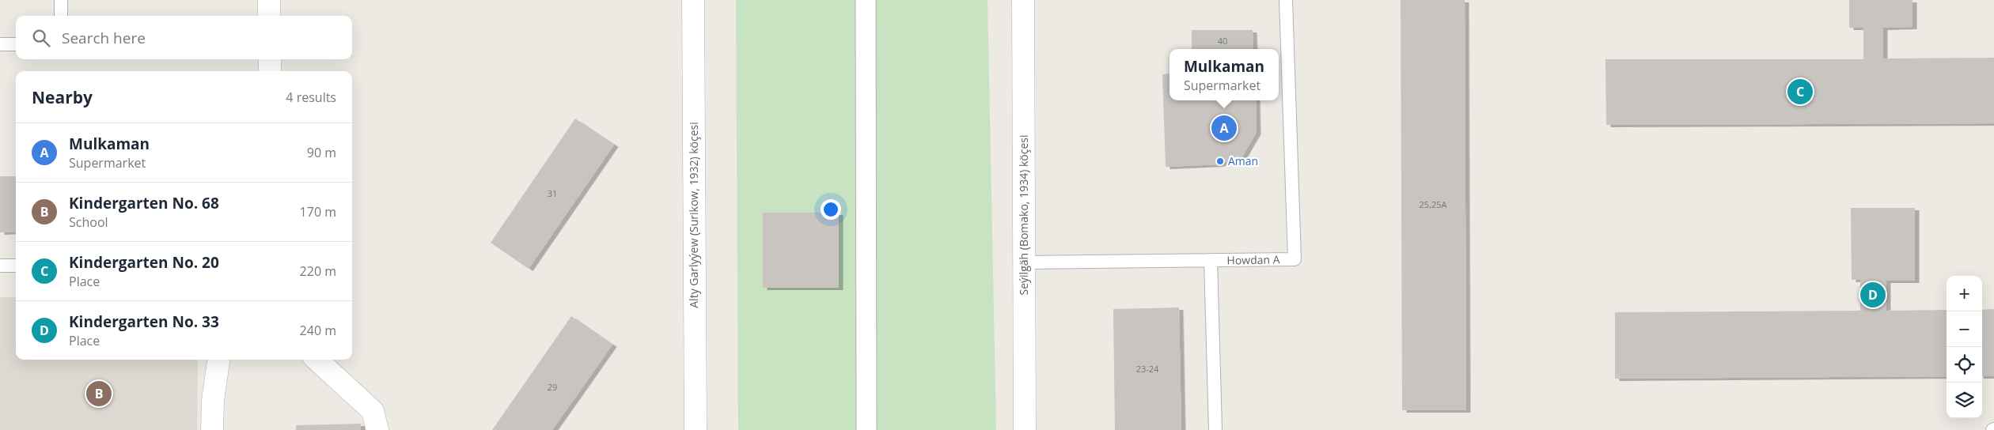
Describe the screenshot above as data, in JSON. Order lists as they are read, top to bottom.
{
  "streets": {
    "street": ["Alty Garlyýew (Surikow, 1932) köçesi", "Seýilgäh (Bomako, 1934) köçesi"],
    "lane": ["Howdan A"]
  },
  "crossings": [
    ["Seýilgäh (Bomako, 1934) köçesi", "Howdan A"]
  ],
  "places": ["Aman"],
  "house_numbers": [
    "40",
    "31",
    "25,25A",
    "23-24",
    "29"
  ],
  "page": {
    "search": "Search here",
    "popup": ["Mulkaman", "Supermarket"],
    "heading": ["Nearby", "4 results"],
    "pins": [
      "C",
      "A",
      "D",
      "B"
    ],
    "list": [
      {
        "mark": "A",
        "name": "Mulkaman",
        "note": "Supermarket",
        "value": "90 m"
      },
      {
        "mark": "B",
        "name": "Kindergarten No. 68",
        "note": "School",
        "value": "170 m"
      },
      {
        "mark": "C",
        "name": "Kindergarten No. 20",
        "note": "Place",
        "value": "220 m"
      },
      {
        "mark": "D",
        "name": "Kindergarten No. 33",
        "note": "Place",
        "value": "240 m"
      }
    ],
    "map_buttons": ["+", "−"]
  }
}
